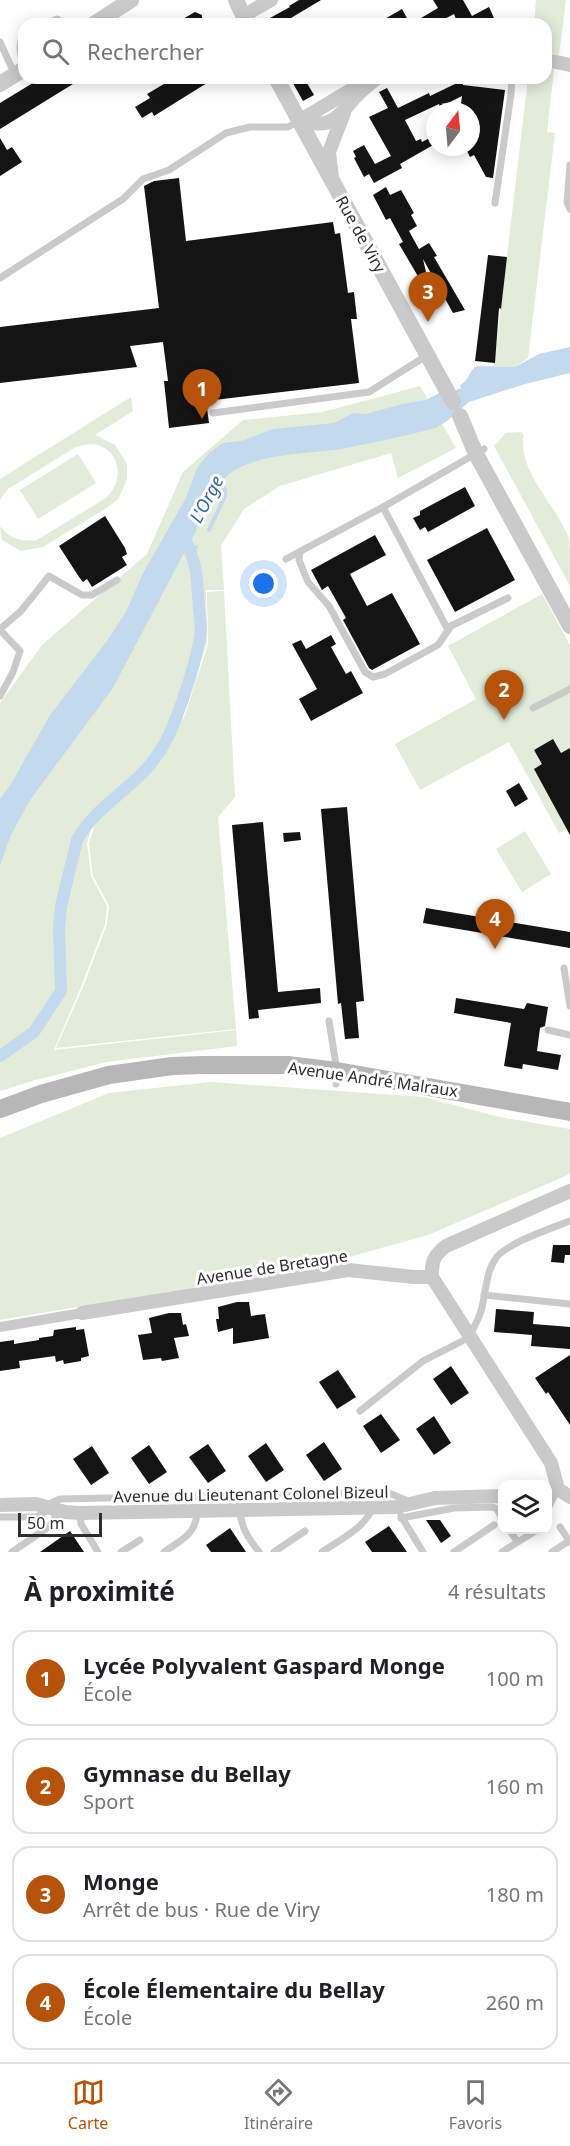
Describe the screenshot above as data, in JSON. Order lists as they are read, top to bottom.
{
  "streets": {
    "main road": ["Avenue André Malraux"],
    "street": ["Rue de Viry", "Avenue de Bretagne", "Avenue du Lieutenant Colonel Bizeul"]
  },
  "water": ["L'Orge"],
  "scale_bar": "50 m",
  "north": "top",
  "page": {
    "search": "Rechercher",
    "pins": [
      "3",
      "1",
      "2",
      "4"
    ],
    "scale": "50 m",
    "heading": ["À proximité", "4 résultats"],
    "list": [
      {
        "mark": "1",
        "name": "Lycée Polyvalent Gaspard Monge",
        "note": "École",
        "value": "100 m"
      },
      {
        "mark": "2",
        "name": "Gymnase du Bellay",
        "note": "Sport",
        "value": "160 m"
      },
      {
        "mark": "3",
        "name": "Monge",
        "note": "Arrêt de bus · Rue de Viry",
        "value": "180 m"
      },
      {
        "mark": "4",
        "name": "École Élementaire du Bellay",
        "note": "École",
        "value": "260 m"
      }
    ],
    "nav": ["Carte", "Itinéraire", "Favoris"]
  }
}
